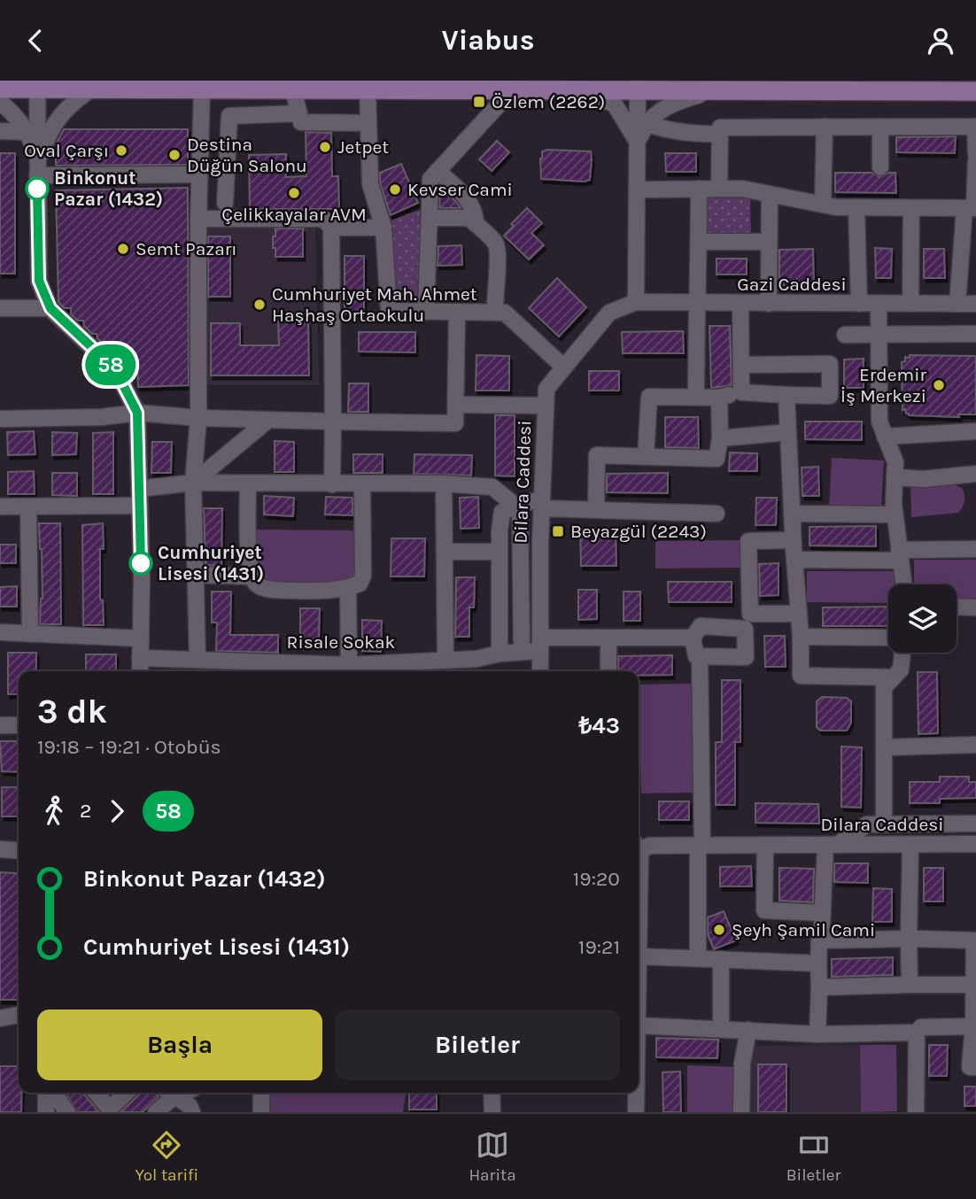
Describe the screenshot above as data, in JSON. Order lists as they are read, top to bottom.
{
  "streets": {
    "street": ["Gazi Caddesi", "Dilara Caddesi", "Risale Sokak"]
  },
  "crossings": [
    ["Gazi Caddesi", "Dilara Caddesi"],
    ["Dilara Caddesi", "Risale Sokak"]
  ],
  "places": {
    "transit": ["Özlem (2262)", "Beyazgül (2243)"],
    "other": [
      "Jetpet",
      "Oval Çarşı",
      "Destina Düğün Salonu",
      "Binkonut Pazar (1432)",
      "Kevser Cami",
      "Çelikkayalar AVM",
      "Semt Pazarı",
      "Cumhuriyet Mah. Ahmet Haşhaş Ortaokulu",
      "Erdemir İş Merkezi",
      "Cumhuriyet Lisesi (1431)",
      "Şeyh Şamil Cami"
    ]
  },
  "lines": ["bus line 58"],
  "page": {
    "header": "Viabus",
    "on_map": "58",
    "heading": ["3 dk", "19:18 – 19:21 · Otobüs", "₺43"],
    "legs": ["2", "58"],
    "list": [
      {
        "name": "Binkonut Pazar (1432)",
        "value": "19:20"
      },
      {
        "name": "Cumhuriyet Lisesi (1431)",
        "value": "19:21"
      }
    ],
    "buttons": ["Başla", "Biletler"],
    "tabs": ["Yol tarifi", "Harita", "Biletler"]
  }
}
